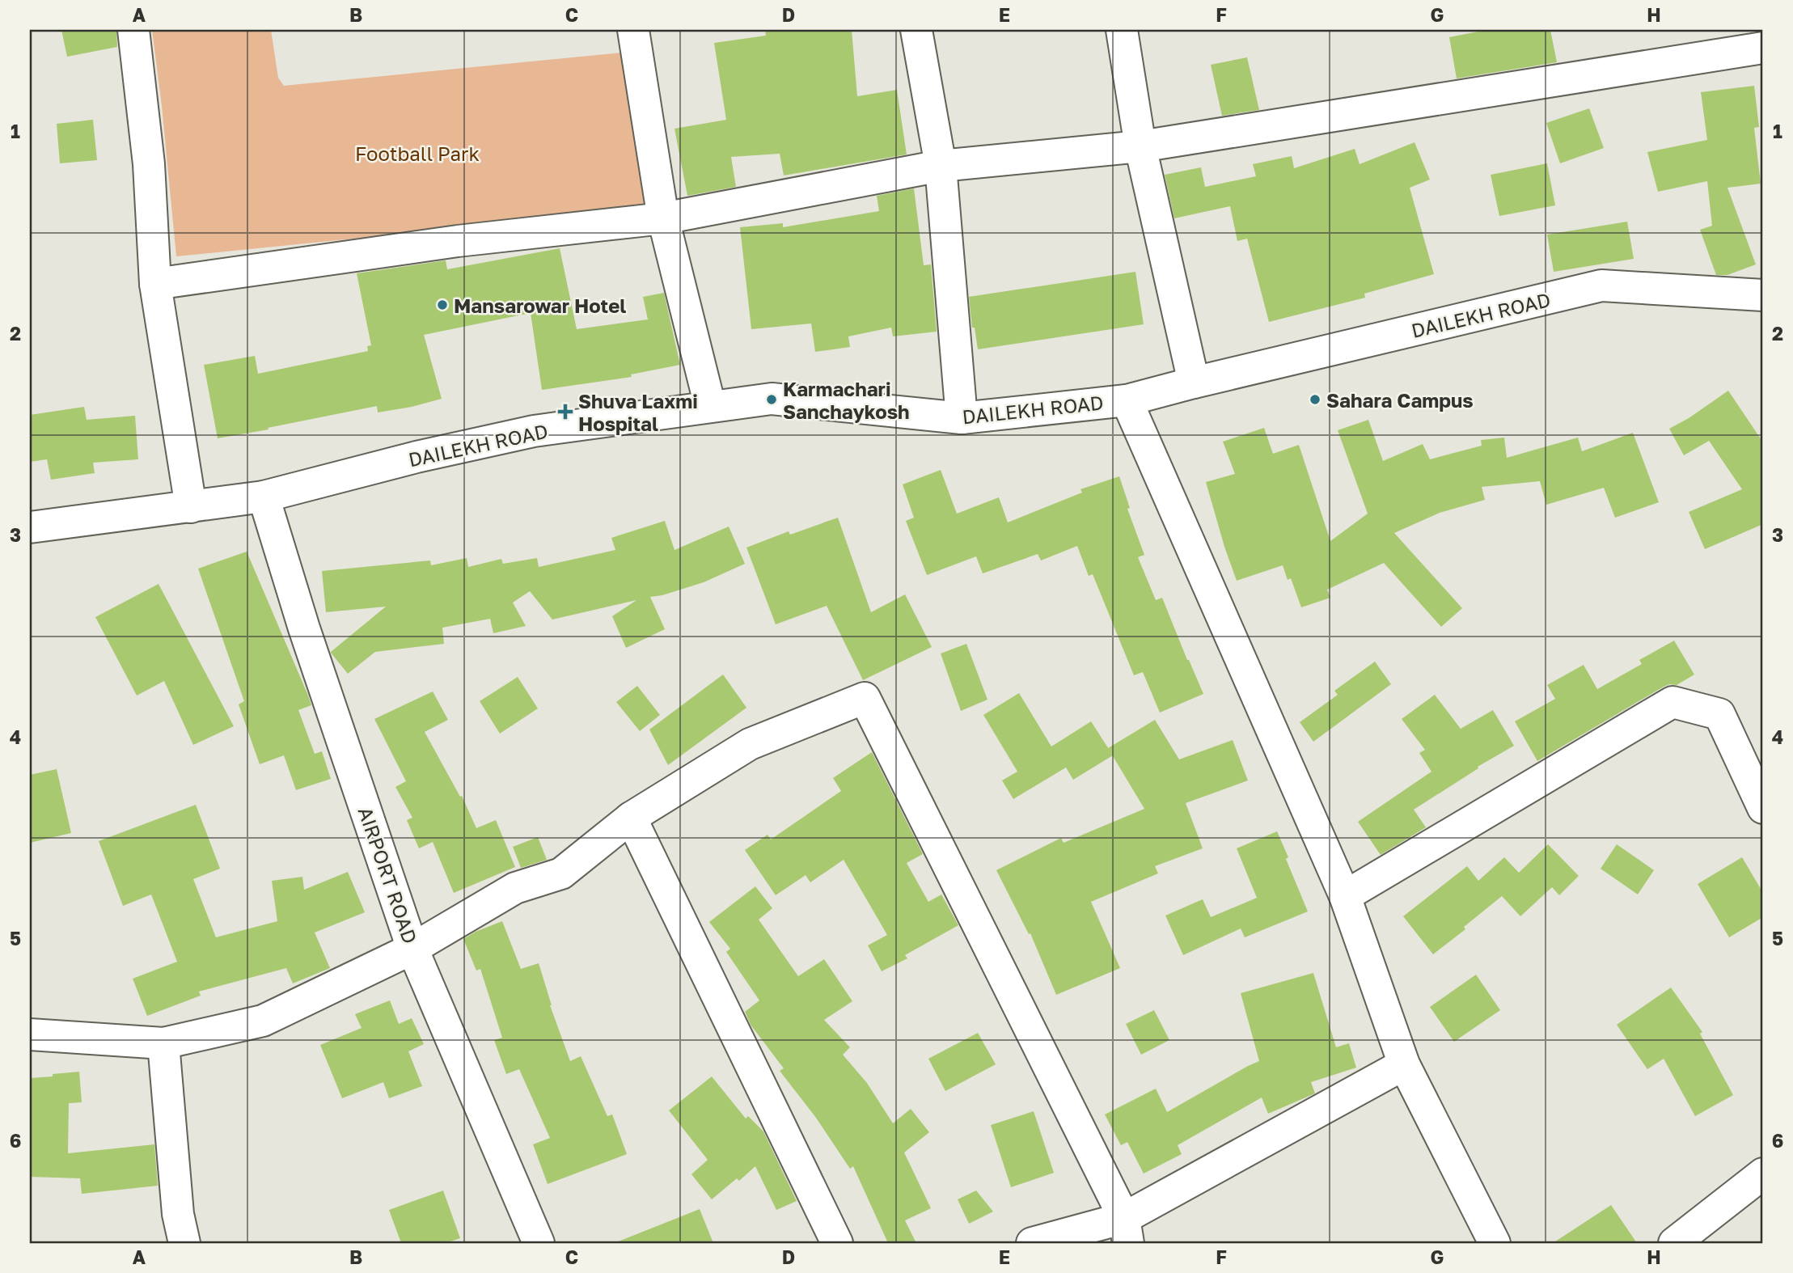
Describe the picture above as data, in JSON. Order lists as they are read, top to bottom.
{
  "streets": {
    "street": ["DAILEKH ROAD", "AIRPORT ROAD"]
  },
  "crossings": [
    ["DAILEKH ROAD", "AIRPORT ROAD"]
  ],
  "parks": ["Football Park"],
  "places": {
    "other": ["Mansarowar Hotel", "Karmachari Sanchaykosh", "Sahara Campus"],
    "health": ["Shuva Laxmi Hospital"]
  },
  "grid": {
    "columns": [
      "A",
      "B",
      "C",
      "D",
      "E",
      "F",
      "G",
      "H"
    ],
    "rows": [
      "1",
      "2",
      "3",
      "4",
      "5",
      "6"
    ]
  }
}
